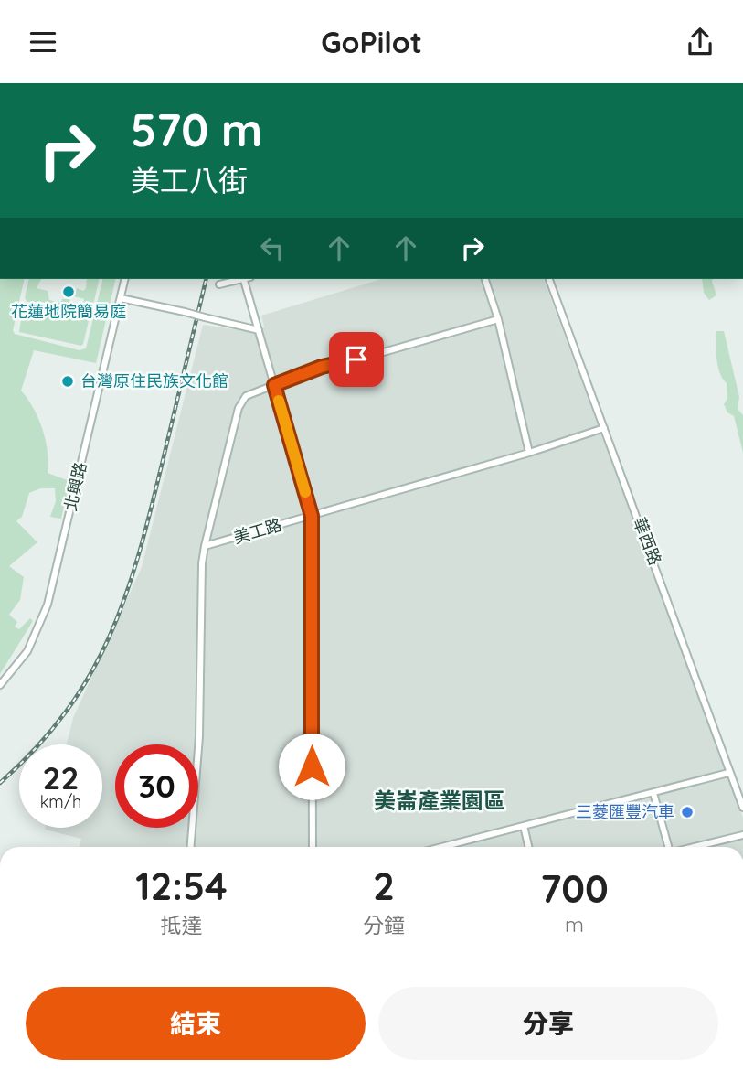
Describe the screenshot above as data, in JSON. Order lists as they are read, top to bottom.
{
  "streets": {
    "street": ["北興路", "美工路", "華西路"]
  },
  "crossings": [
    ["美工路", "華西路"]
  ],
  "districts": ["美崙產業園區"],
  "places": ["花蓮地院簡易庭", "台灣原住民族文化館", "三菱匯豐汽車"],
  "page": {
    "header": "GoPilot",
    "turn": ["570 m", "美工八街"],
    "speed": "22 km/h",
    "limit": "30",
    "eta": [
      "12:54",
      "抵達",
      "2",
      "分鐘",
      "700",
      "m"
    ],
    "buttons": ["結束", "分享"]
  }
}
